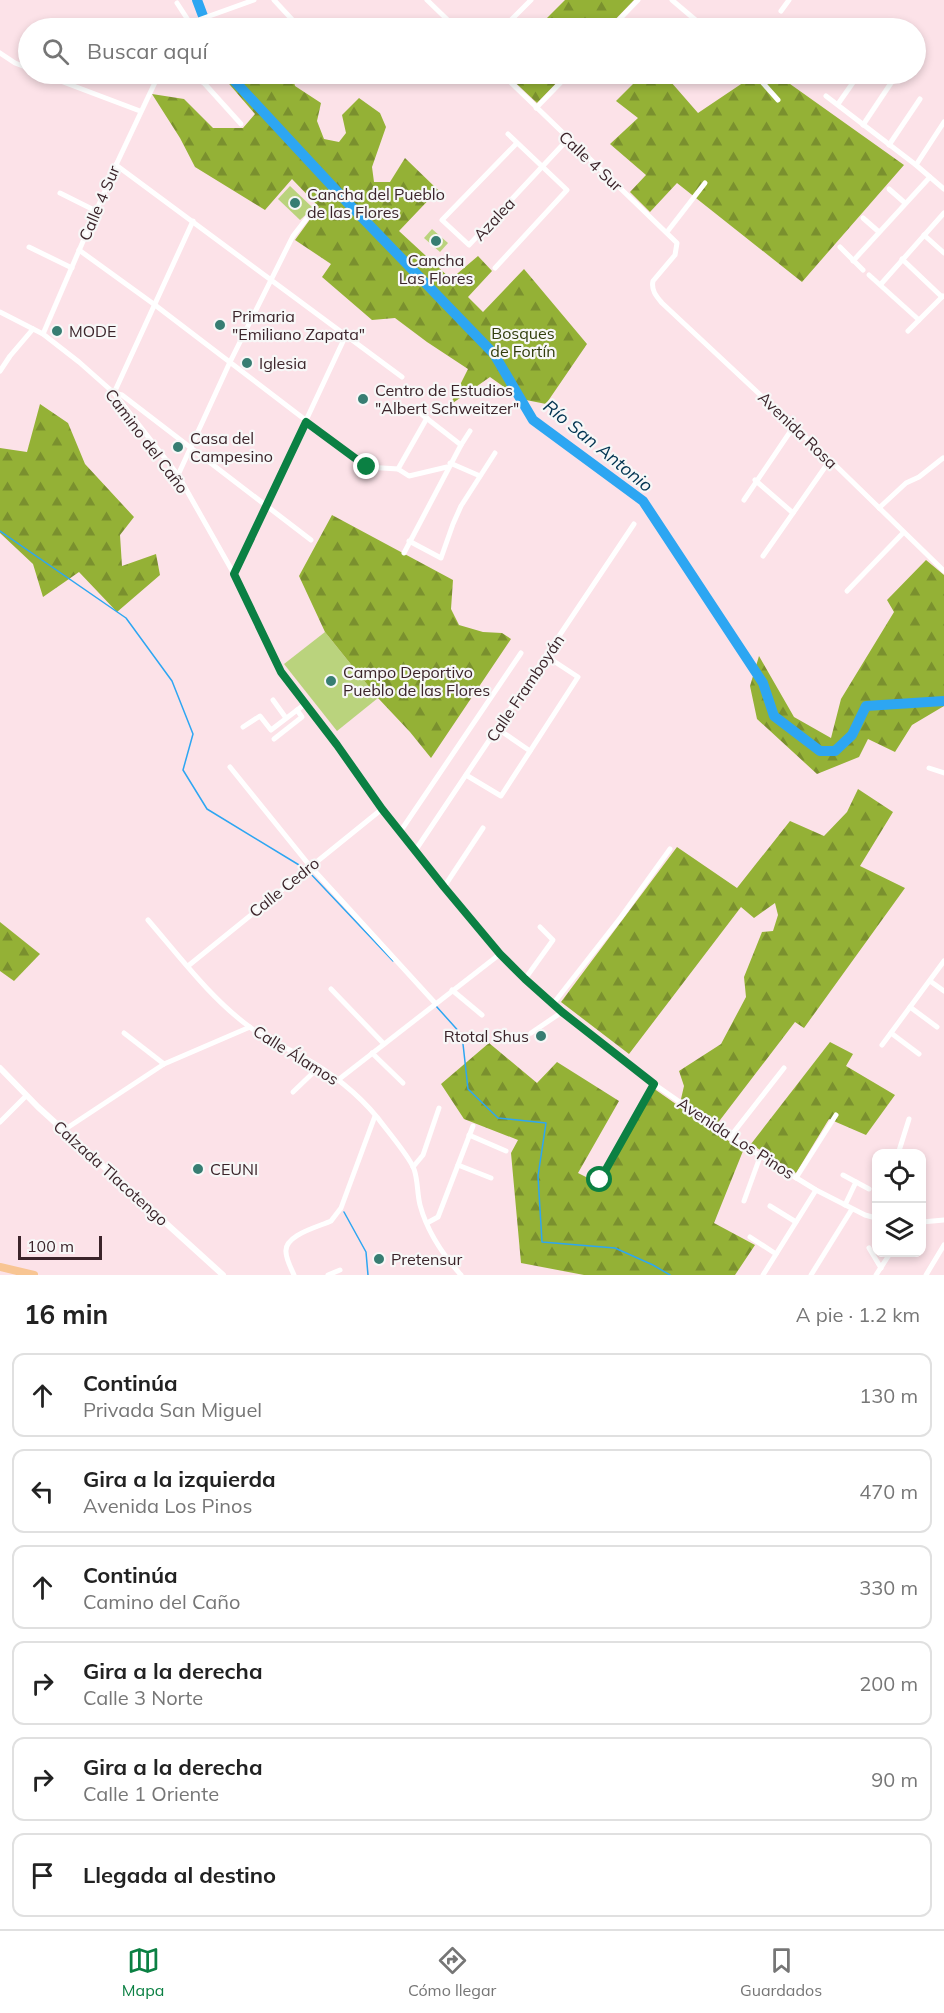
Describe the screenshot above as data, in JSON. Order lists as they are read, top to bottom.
{
  "streets": {
    "street": [
      "Calle 4 Sur",
      "Azalea",
      "Avenida Rosa",
      "Camino del Caño",
      "Calle Framboyán",
      "Calle Cedro",
      "Calle Álamos",
      "Avenida Los Pinos",
      "Calzada Tlacotengo"
    ]
  },
  "crossings": [
    ["Calle 4 Sur", "Azalea"],
    ["Calle 4 Sur", "Avenida Rosa"],
    ["Calle 4 Sur", "Camino del Caño"],
    ["Camino del Caño", "Calle Cedro"],
    ["Camino del Caño", "Avenida Los Pinos"],
    ["Calle Framboyán", "Avenida Los Pinos"],
    ["Calle Cedro", "Calle Álamos"],
    ["Calle Cedro", "Avenida Los Pinos"]
  ],
  "water": ["Río San Antonio"],
  "parks": ["Bosques de Fortín"],
  "places": [
    "Cancha del Pueblo de las Flores",
    "Cancha Las Flores",
    "Primaria \"Emiliano Zapata\"",
    "MODE",
    "Iglesia",
    "Centro de Estudios \"Albert Schweitzer\"",
    "Casa del Campesino",
    "Campo Deportivo Pueblo de las Flores",
    "Rtotal Shus",
    "CEUNI",
    "Pretensur"
  ],
  "scale_bar": "100 m",
  "page": {
    "search": "Buscar aquí",
    "scale": "100 m",
    "heading": ["16 min", "A pie · 1.2 km"],
    "list": [
      ["Continúa", "Privada San Miguel", "130 m"],
      ["Gira a la izquierda", "Avenida Los Pinos", "470 m"],
      ["Continúa", "Camino del Caño", "330 m"],
      ["Gira a la derecha", "Calle 3 Norte", "200 m"],
      ["Gira a la derecha", "Calle 1 Oriente", "90 m"],
      "Llegada al destino"
    ],
    "nav": ["Mapa", "Cómo llegar", "Guardados"]
  }
}
